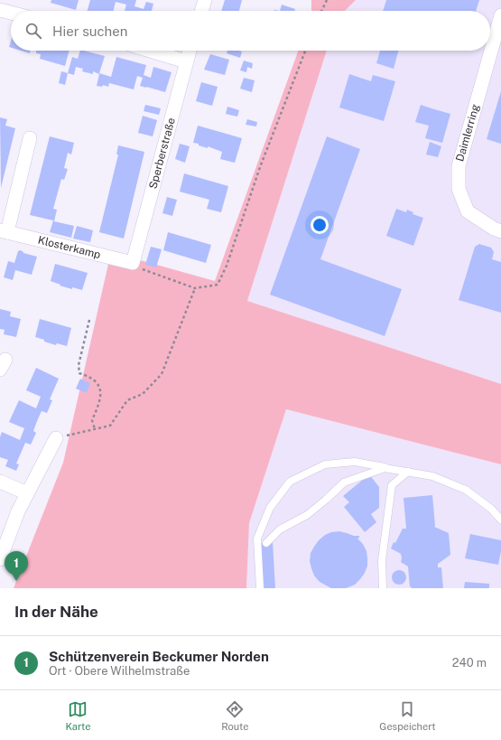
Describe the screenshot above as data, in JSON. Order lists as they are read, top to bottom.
{
  "streets": {
    "street": ["Daimlerring", "Sperberstraße", "Klosterkamp"]
  },
  "crossings": [
    ["Sperberstraße", "Klosterkamp"]
  ],
  "page": {
    "search": "Hier suchen",
    "pins": "1",
    "heading": "In der Nähe",
    "list": [
      {
        "mark": "1",
        "name": "Schützenverein Beckumer Norden",
        "note": "Ort · Obere Wilhelmstraße",
        "value": "240 m"
      }
    ],
    "nav": ["Karte", "Route", "Gespeichert"]
  }
}
